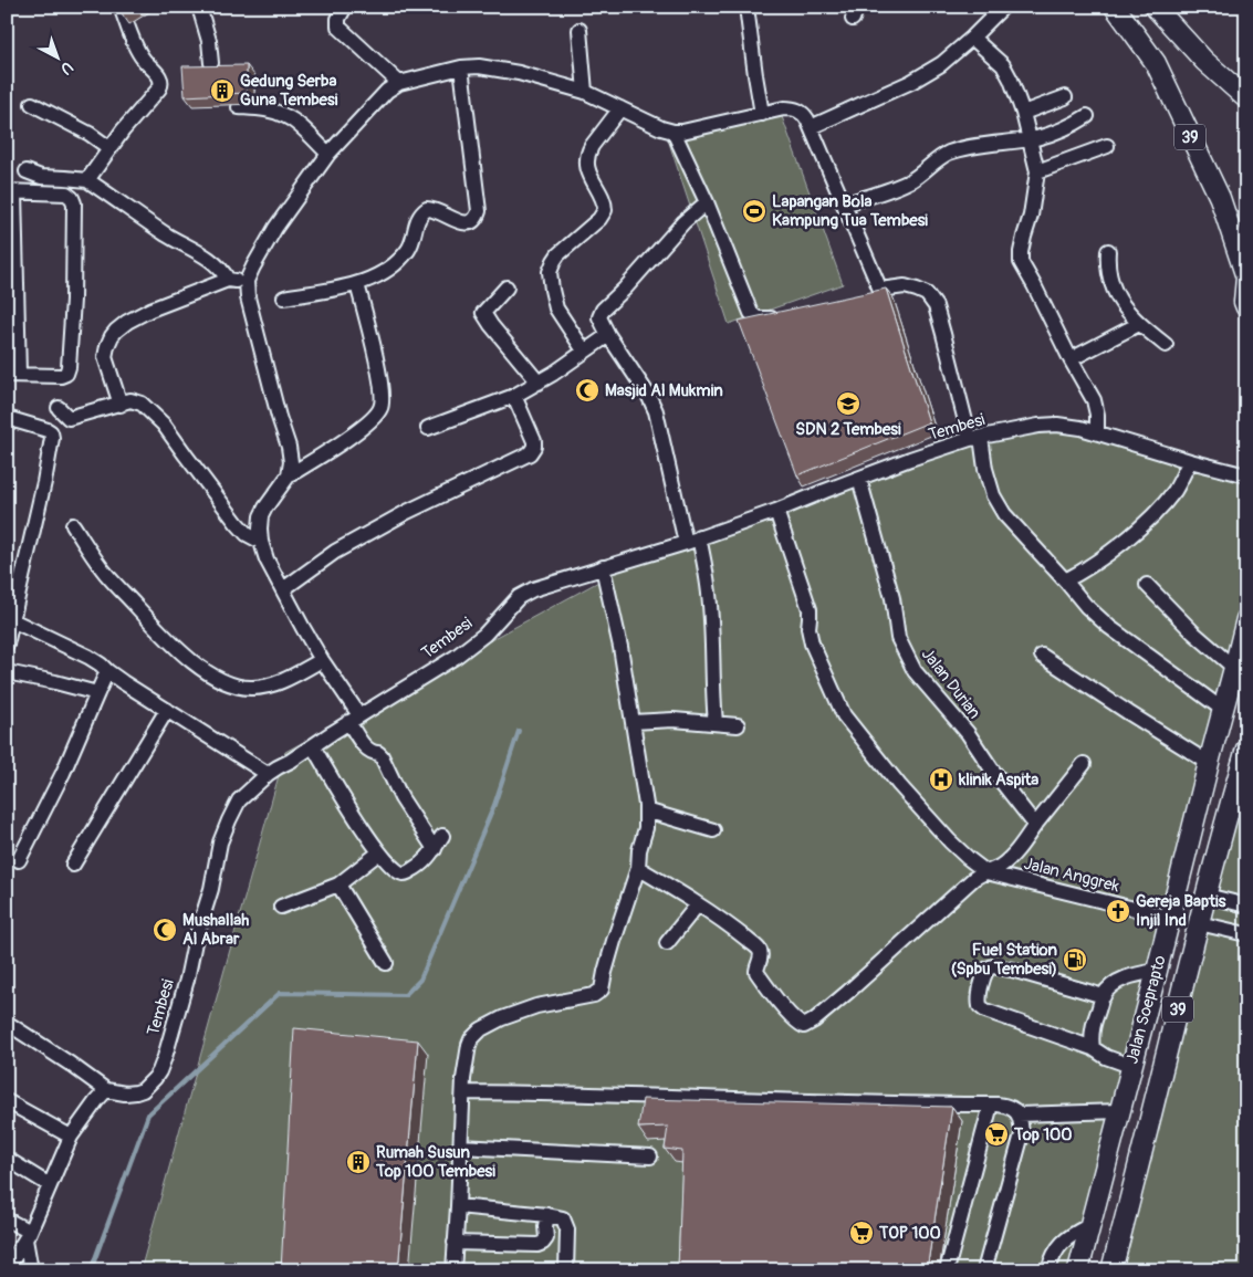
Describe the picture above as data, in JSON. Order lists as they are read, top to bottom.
{
  "streets": {
    "highway": ["39", "Jalan Soeprapto"],
    "street": ["Tembesi", "Jalan Durian", "Jalan Anggrek"]
  },
  "crossings": [
    ["Tembesi", "Jalan Durian"],
    ["Tembesi", "Jalan Anggrek"],
    ["Jalan Anggrek", "Jalan Soeprapto"]
  ],
  "places": {
    "building": ["Gedung Serba Guna Tembesi", "Rumah Susun Top 100 Tembesi"],
    "sports": ["Lapangan Bola Kampung Tua Tembesi"],
    "mosque": ["Masjid Al Mukmin", "Mushallah Al Abrar"],
    "school or university": ["SDN 2 Tembesi"],
    "hospital": ["klinik Aspita"],
    "church": ["Gereja Baptis Injil Ind"],
    "fuel station": ["Fuel Station (Spbu Tembesi)"],
    "supermarket": ["Top 100", "TOP 100"]
  },
  "north": "bottom right"
}
